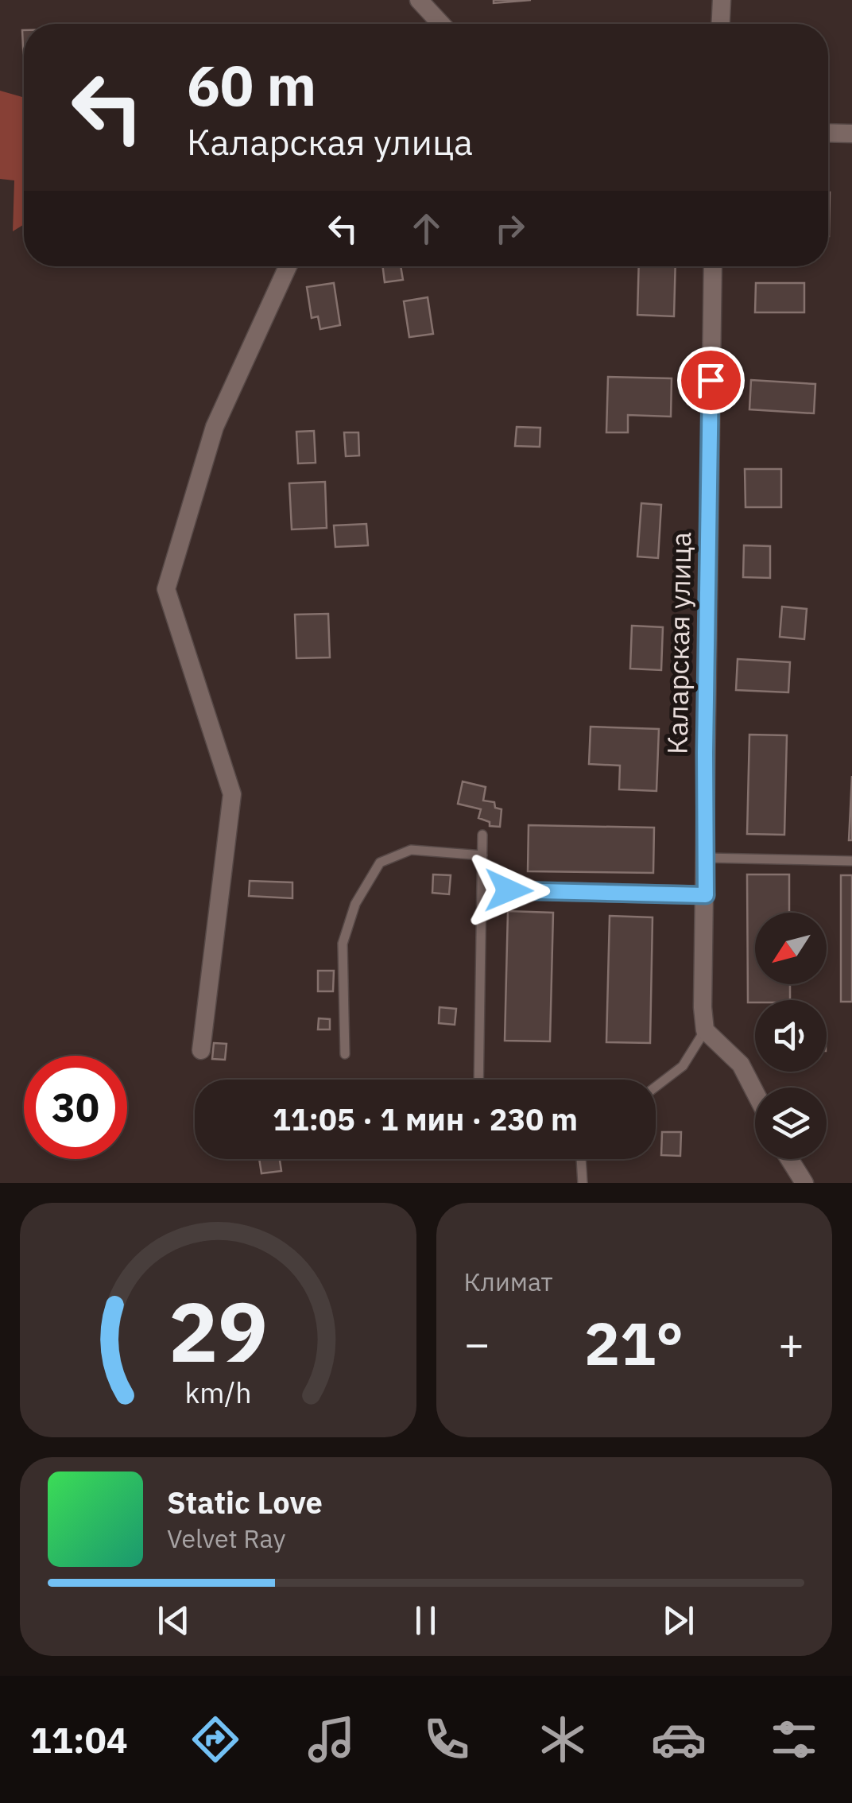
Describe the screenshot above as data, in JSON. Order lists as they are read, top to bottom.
{
  "streets": {
    "street": ["Каларская улица"]
  },
  "north": "bottom left",
  "page": {
    "turn": ["60 m", "Каларская улица"],
    "limit": "30",
    "trip": "11:05 · 1 мин · 230 m",
    "tile": "Климат",
    "heat": ["−", "21°", "+"],
    "song": ["Static Love", "Velvet Ray"],
    "tabs": "11:04",
    "gauge": ["29", "km/h"]
  }
}
